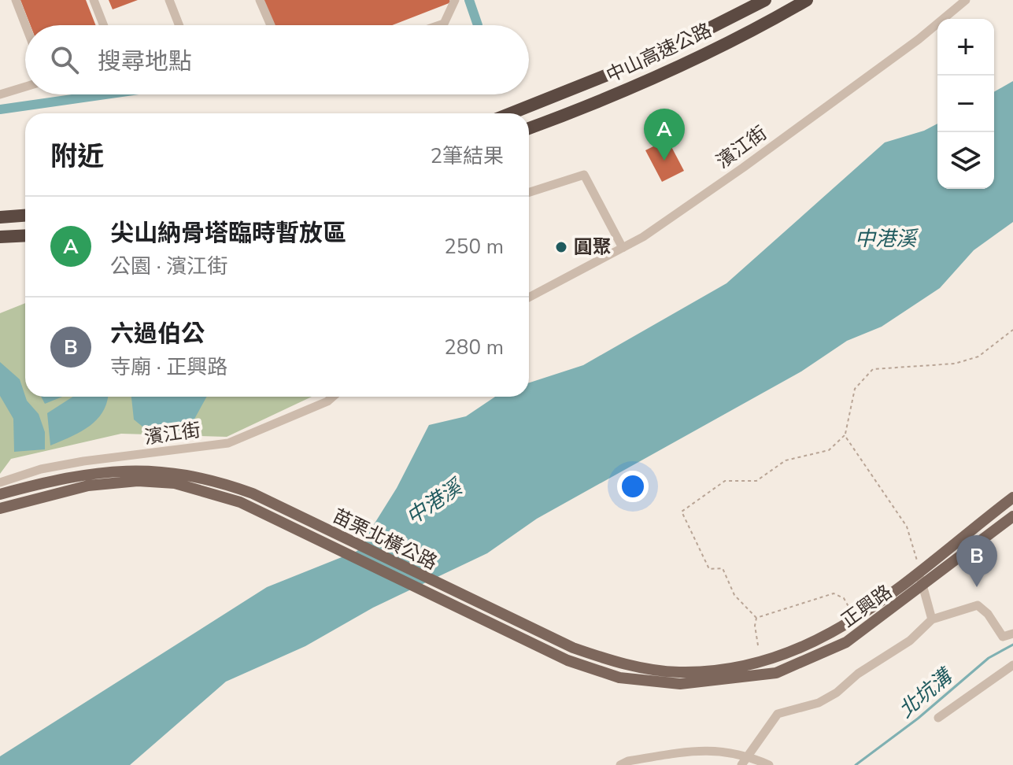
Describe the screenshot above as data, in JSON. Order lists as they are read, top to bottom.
{
  "streets": {
    "highway": ["中山高速公路"],
    "main road": ["苗栗北橫公路", "正興路"],
    "street": ["濱江街"]
  },
  "crossings": [
    ["苗栗北橫公路", "正興路"]
  ],
  "water": ["中港溪", "北坑溝"],
  "places": ["圓聚"],
  "page": {
    "map_buttons": ["+", "−"],
    "search": "搜尋地點",
    "pins": ["A", "B"],
    "heading": ["附近", "2筆結果"],
    "list": [
      {
        "mark": "A",
        "name": "尖山納骨塔臨時暫放區",
        "note": "公園 · 濱江街",
        "value": "250 m"
      },
      {
        "mark": "B",
        "name": "六過伯公",
        "note": "寺廟 · 正興路",
        "value": "280 m"
      }
    ]
  }
}
